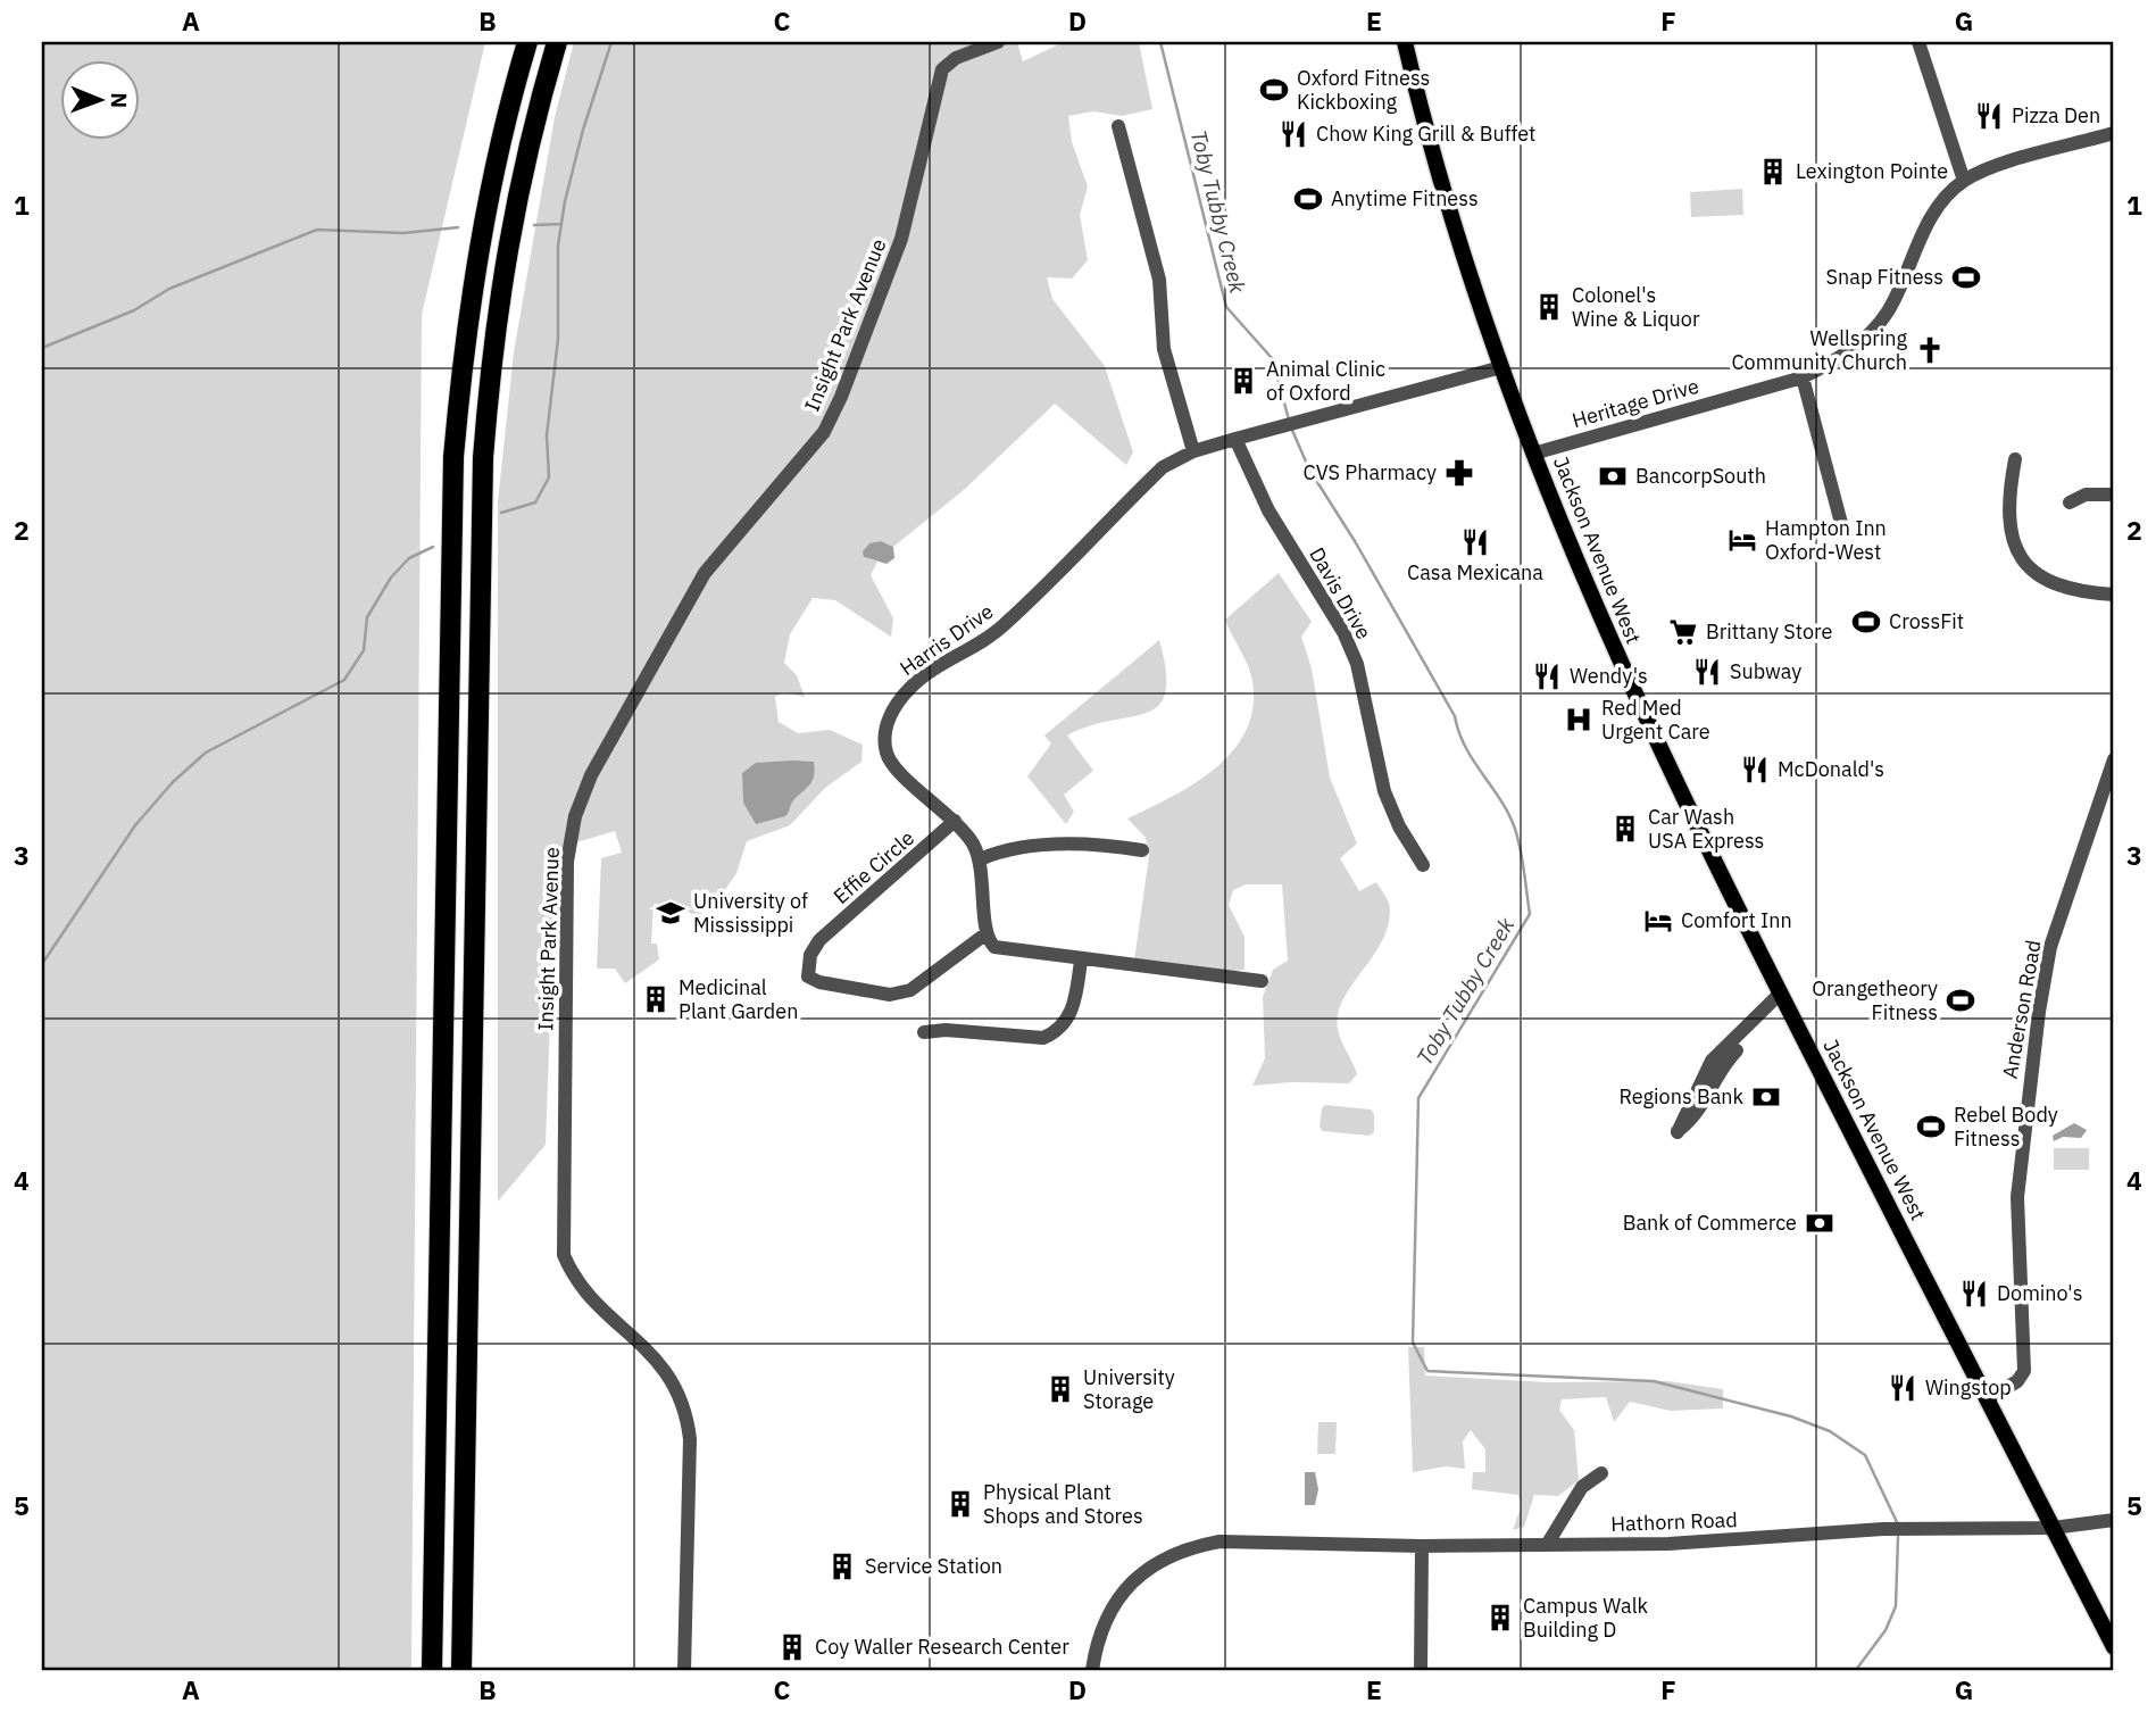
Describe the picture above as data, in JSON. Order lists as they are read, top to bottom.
{
  "streets": {
    "main road": ["Jackson Avenue West"],
    "street": [
      "Insight Park Avenue",
      "Heritage Drive",
      "Davis Drive",
      "Harris Drive",
      "Effie Circle",
      "Anderson Road",
      "Hathorn Road"
    ]
  },
  "crossings": [
    ["Heritage Drive", "Jackson Avenue West"],
    ["Jackson Avenue West", "Harris Drive"],
    ["Jackson Avenue West", "Anderson Road"],
    ["Jackson Avenue West", "Hathorn Road"],
    ["Davis Drive", "Harris Drive"],
    ["Harris Drive", "Effie Circle"]
  ],
  "water": ["Toby Tubby Creek"],
  "places": {
    "sports": [
      "Oxford Fitness Kickboxing",
      "Anytime Fitness",
      "Snap Fitness",
      "CrossFit",
      "Orangetheory Fitness",
      "Rebel Body Fitness"
    ],
    "restaurant": [
      "Pizza Den",
      "Chow King Grill & Buffet",
      "Casa Mexicana",
      "Subway",
      "Wendy's",
      "McDonald's",
      "Domino's",
      "Wingstop"
    ],
    "building": [
      "Lexington Pointe",
      "Colonel's Wine & Liquor",
      "Animal Clinic of Oxford",
      "Car Wash USA Express",
      "Medicinal Plant Garden",
      "University Storage",
      "Physical Plant Shops and Stores",
      "Service Station",
      "Campus Walk Building D",
      "Coy Waller Research Center"
    ],
    "church": ["Wellspring Community Church"],
    "pharmacy": ["CVS Pharmacy"],
    "bank": ["BancorpSouth", "Regions Bank", "Bank of Commerce"],
    "hotel": ["Hampton Inn Oxford-West", "Comfort Inn"],
    "supermarket": ["Brittany Store"],
    "hospital": ["Red Med Urgent Care"],
    "school or university": ["University of Mississippi"]
  },
  "north": "right",
  "grid": {
    "columns": [
      "A",
      "B",
      "C",
      "D",
      "E",
      "F",
      "G"
    ],
    "rows": [
      "1",
      "2",
      "3",
      "4",
      "5"
    ]
  }
}
